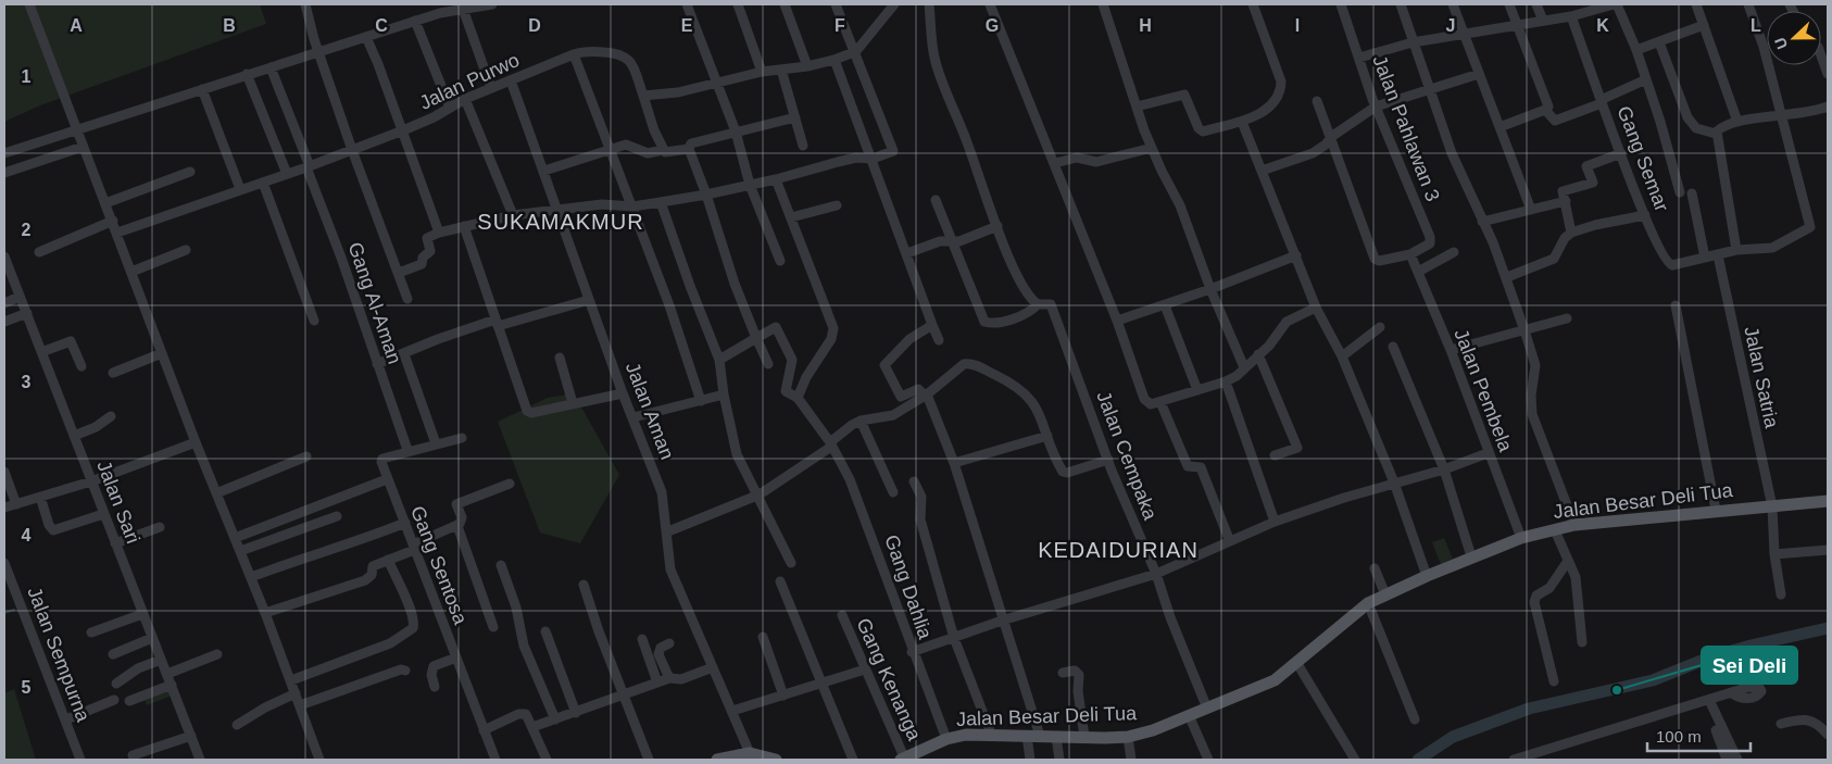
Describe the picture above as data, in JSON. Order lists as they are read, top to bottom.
{
  "streets": {
    "main road": ["Jalan Besar Deli Tua"],
    "street": [
      "Jalan Purwo",
      "Jalan Pahlawan 3",
      "Gang Semar",
      "Gang Al-Aman",
      "Jalan Satria",
      "Jalan Pembela",
      "Jalan Aman",
      "Jalan Cempaka",
      "Jalan Sari",
      "Gang Sentosa",
      "Gang Dahlia",
      "Jalan Sempurna",
      "Gang Kenanga"
    ]
  },
  "crossings": [
    ["Jalan Purwo", "Gang Al-Aman"],
    ["Jalan Purwo", "Jalan Aman"],
    ["Jalan Pahlawan 3", "Jalan Pembela"],
    ["Gang Semar", "Jalan Satria"],
    ["Gang Al-Aman", "Gang Sentosa"],
    ["Jalan Satria", "Jalan Besar Deli Tua"],
    ["Jalan Pembela", "Jalan Besar Deli Tua"],
    ["Jalan Cempaka", "Jalan Besar Deli Tua"],
    ["Jalan Besar Deli Tua", "Gang Dahlia"],
    ["Jalan Besar Deli Tua", "Gang Kenanga"]
  ],
  "districts": ["SUKAMAKMUR", "KEDAIDURIAN"],
  "places": ["Sei Deli"],
  "scale_bar": "100 m",
  "north": "left",
  "grid": {
    "columns": [
      "A",
      "B",
      "C",
      "D",
      "E",
      "F",
      "G",
      "H",
      "I",
      "J",
      "K",
      "L"
    ],
    "rows": [
      "1",
      "2",
      "3",
      "4",
      "5"
    ]
  }
}
